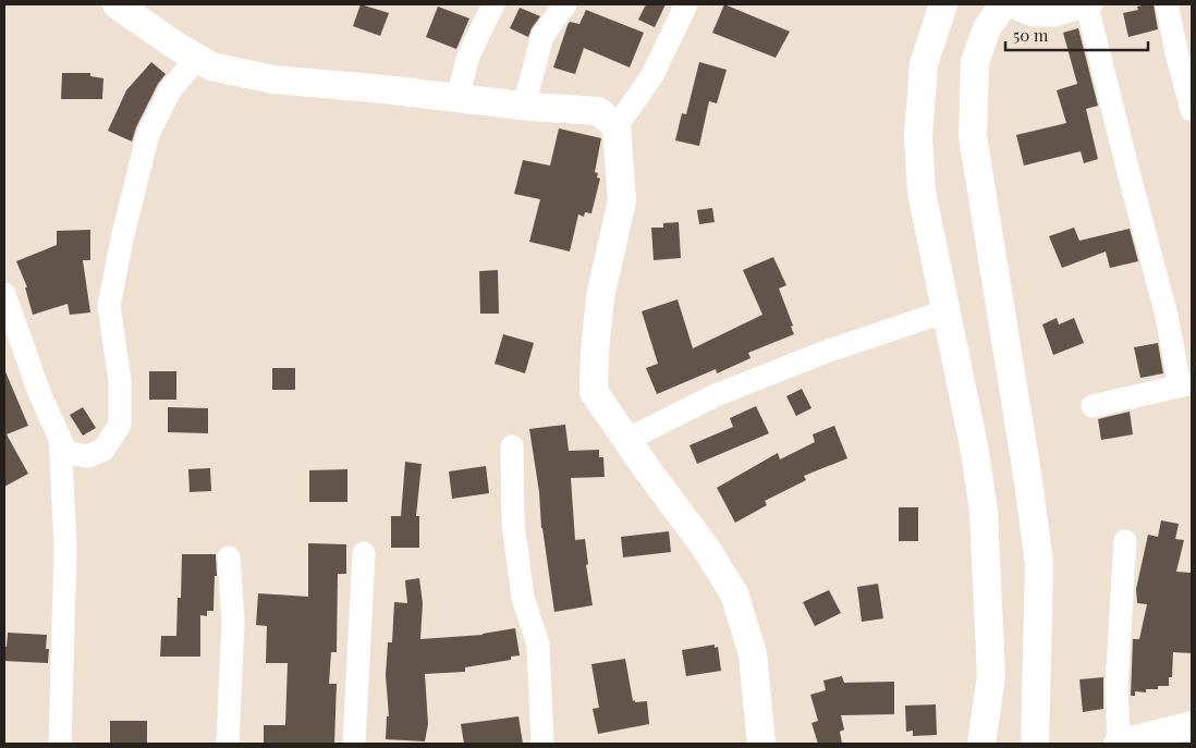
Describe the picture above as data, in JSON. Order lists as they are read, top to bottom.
{
  "scale_bar": "50 m"
}
